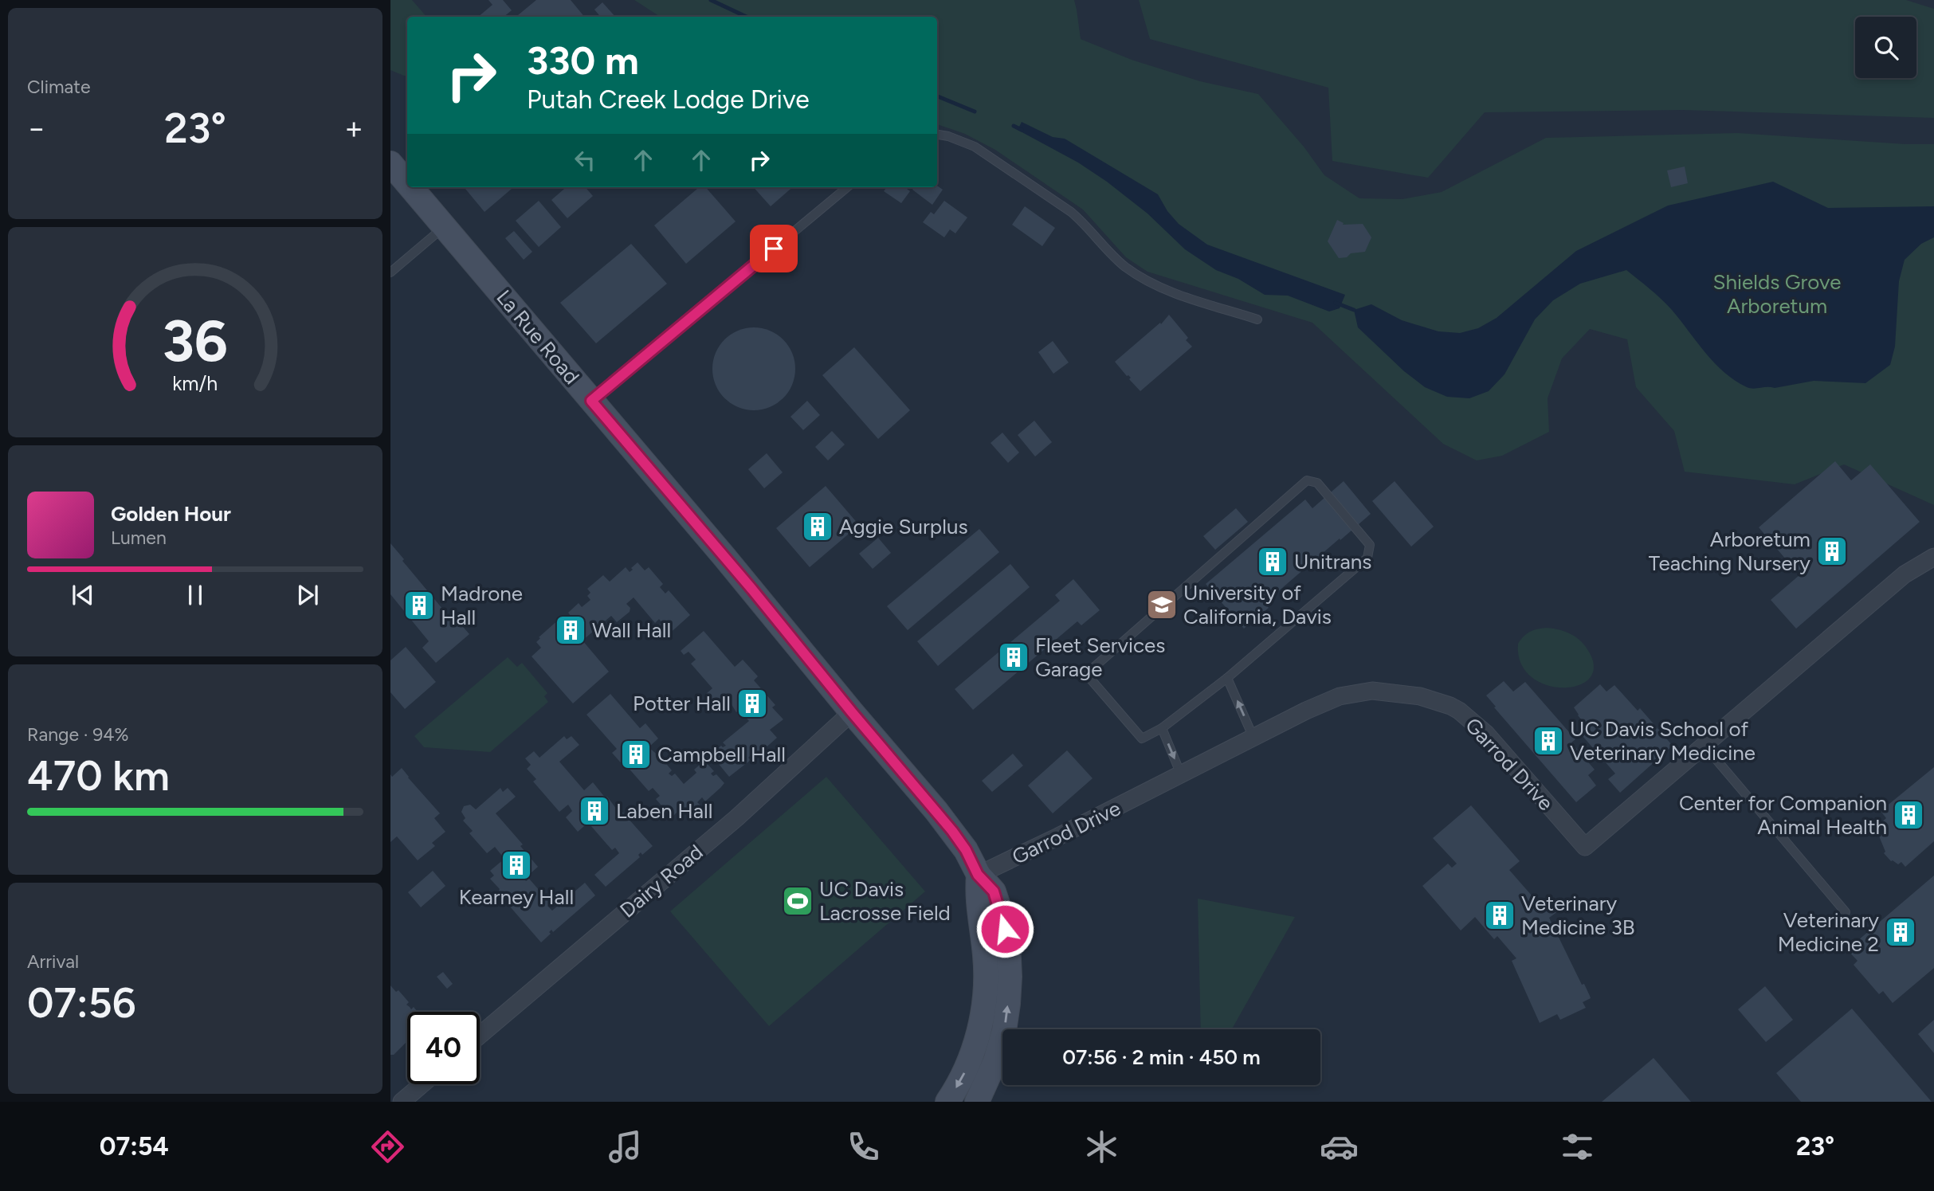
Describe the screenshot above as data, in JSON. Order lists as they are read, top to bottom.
{
  "streets": {
    "street": ["La Rue Road", "Garrod Drive", "Dairy Road"]
  },
  "crossings": [
    ["La Rue Road", "Garrod Drive"],
    ["La Rue Road", "Dairy Road"]
  ],
  "parks": ["Shields Grove Arboretum"],
  "places": {
    "building": [
      "Aggie Surplus",
      "Arboretum Teaching Nursery",
      "Unitrans",
      "Madrone Hall",
      "Wall Hall",
      "Fleet Services Garage",
      "Potter Hall",
      "UC Davis School of Veterinary Medicine",
      "Campbell Hall",
      "Laben Hall",
      "Center for Companion Animal Health",
      "Kearney Hall",
      "Veterinary Medicine 3B",
      "Veterinary Medicine 2"
    ],
    "school or university": ["University of California, Davis"],
    "sports": ["UC Davis Lacrosse Field"]
  },
  "page": {
    "tile": [
      "Climate",
      ["Range · 94%", "470 km"],
      ["Arrival", "07:56"]
    ],
    "turn": ["330 m", "Putah Creek Lodge Drive"],
    "heat": ["−", "23°", "+"],
    "song": ["Golden Hour", "Lumen"],
    "limit": "40",
    "trip": "07:56 · 2 min · 450 m",
    "tabs": ["07:54", "23°"],
    "gauge": ["36", "km/h"]
  }
}
